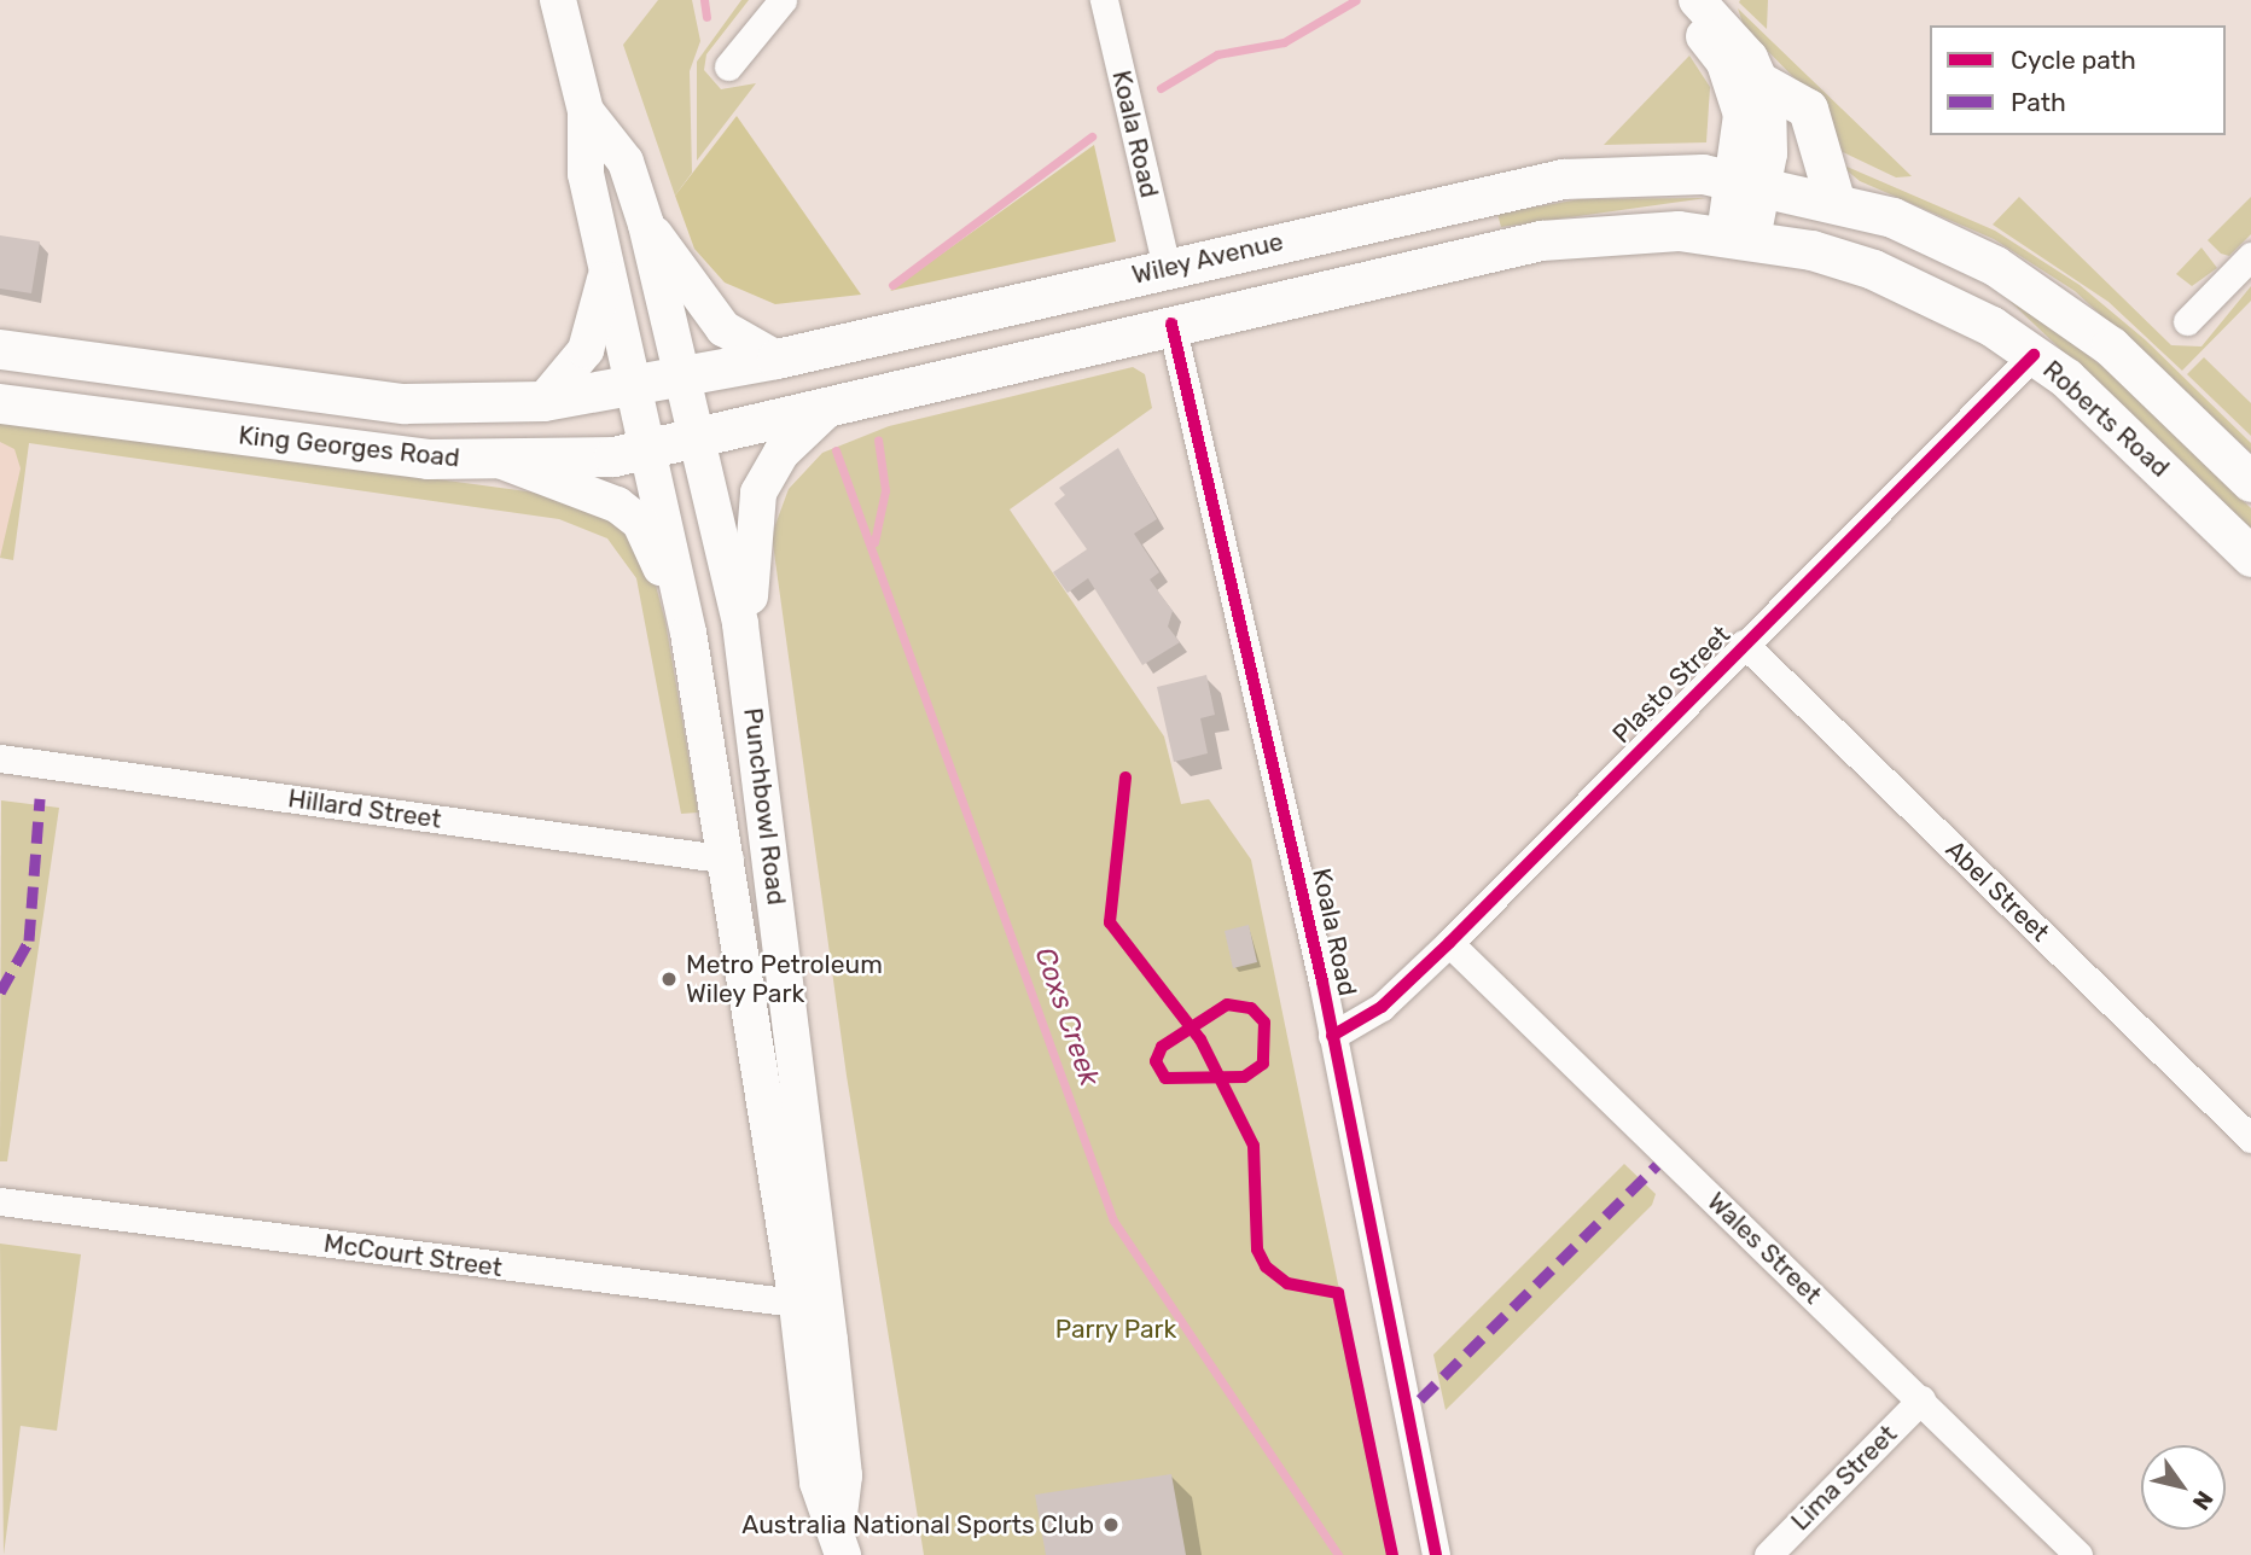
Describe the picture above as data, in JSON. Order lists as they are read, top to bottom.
{
  "streets": {
    "highway": ["Wiley Avenue", "Roberts Road", "King Georges Road"],
    "main road": ["Punchbowl Road"],
    "street": [
      "Koala Road",
      "Plasto Street",
      "Hillard Street",
      "Abel Street",
      "Wales Street",
      "McCourt Street",
      "Lima Street"
    ]
  },
  "crossings": [
    ["Koala Road", "Wiley Avenue"],
    ["Koala Road", "Plasto Street"],
    ["Wiley Avenue", "Roberts Road"],
    ["Wiley Avenue", "King Georges Road"],
    ["Wiley Avenue", "Punchbowl Road"],
    ["Roberts Road", "Plasto Street"],
    ["King Georges Road", "Punchbowl Road"],
    ["Plasto Street", "Abel Street"],
    ["Plasto Street", "Wales Street"],
    ["Punchbowl Road", "Hillard Street"],
    ["Punchbowl Road", "McCourt Street"],
    ["Wales Street", "Lima Street"]
  ],
  "water": ["Coxs Creek"],
  "parks": ["Parry Park"],
  "places": ["Metro Petroleum Wiley Park", "Australia National Sports Club"],
  "legend": ["Cycle path", "Path"],
  "north": "bottom right"
}
